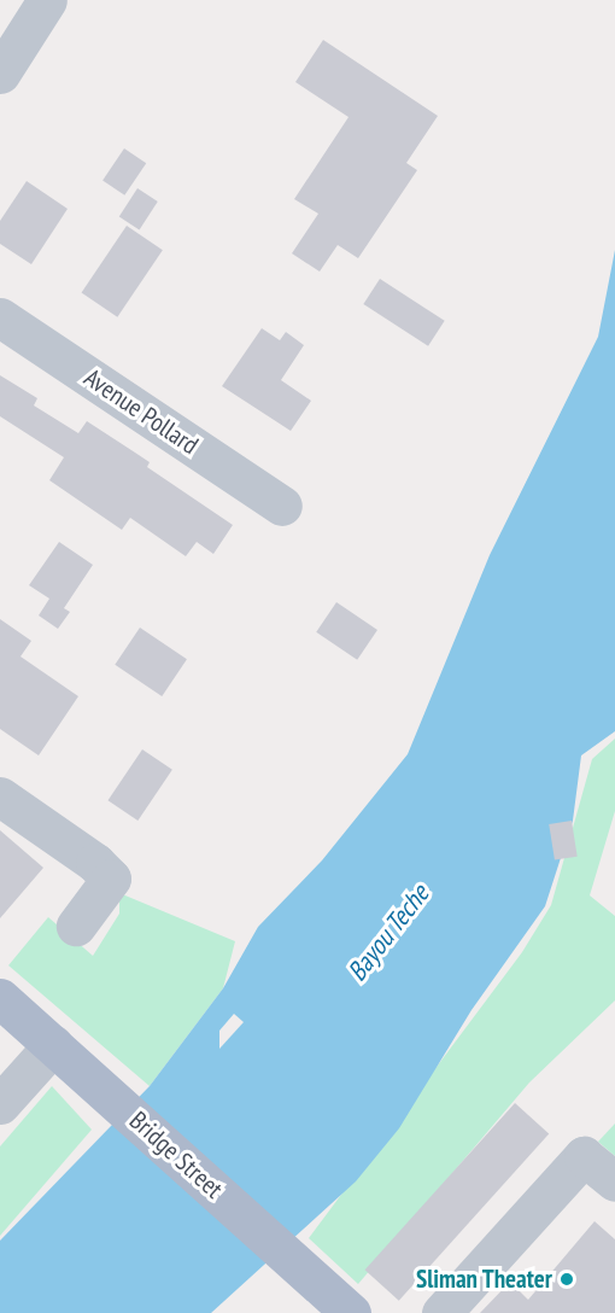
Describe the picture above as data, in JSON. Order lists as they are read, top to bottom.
{
  "streets": {
    "main road": ["Bridge Street"],
    "street": ["Avenue Pollard"]
  },
  "water": ["Bayou Teche"],
  "places": ["Sliman Theater"]
}
